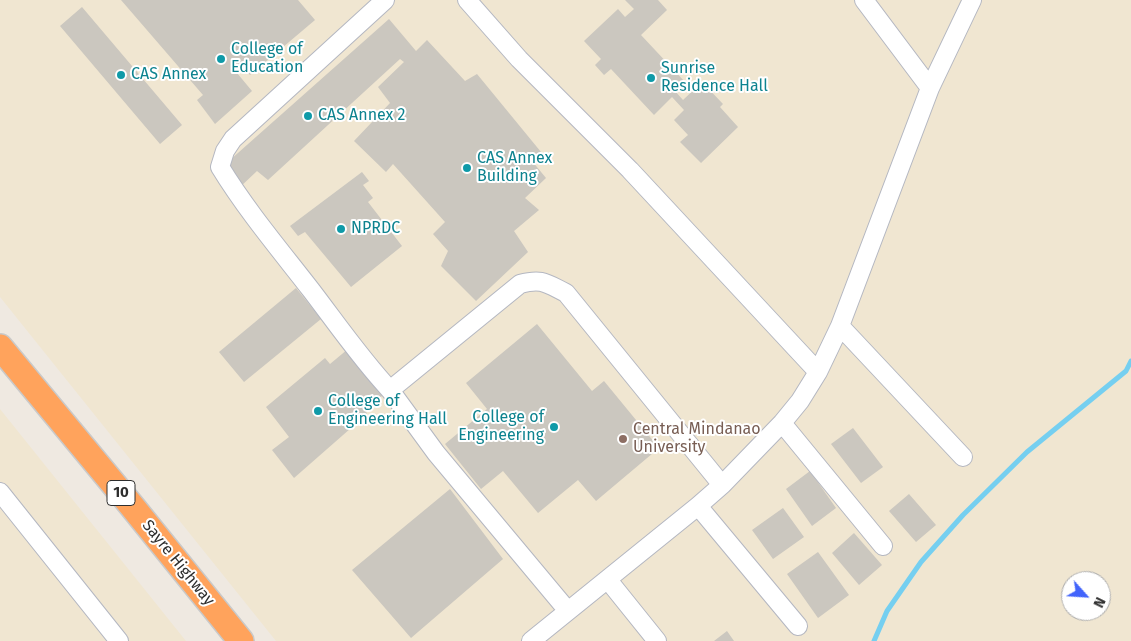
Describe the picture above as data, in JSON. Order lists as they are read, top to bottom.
{
  "streets": {
    "highway": ["10", "Sayre Highway"]
  },
  "places": [
    "College of Education",
    "CAS Annex",
    "Sunrise Residence Hall",
    "CAS Annex 2",
    "CAS Annex Building",
    "NPRDC",
    "College of Engineering Hall",
    "College of Engineering",
    "Central Mindanao University"
  ],
  "north": "bottom right"
}
